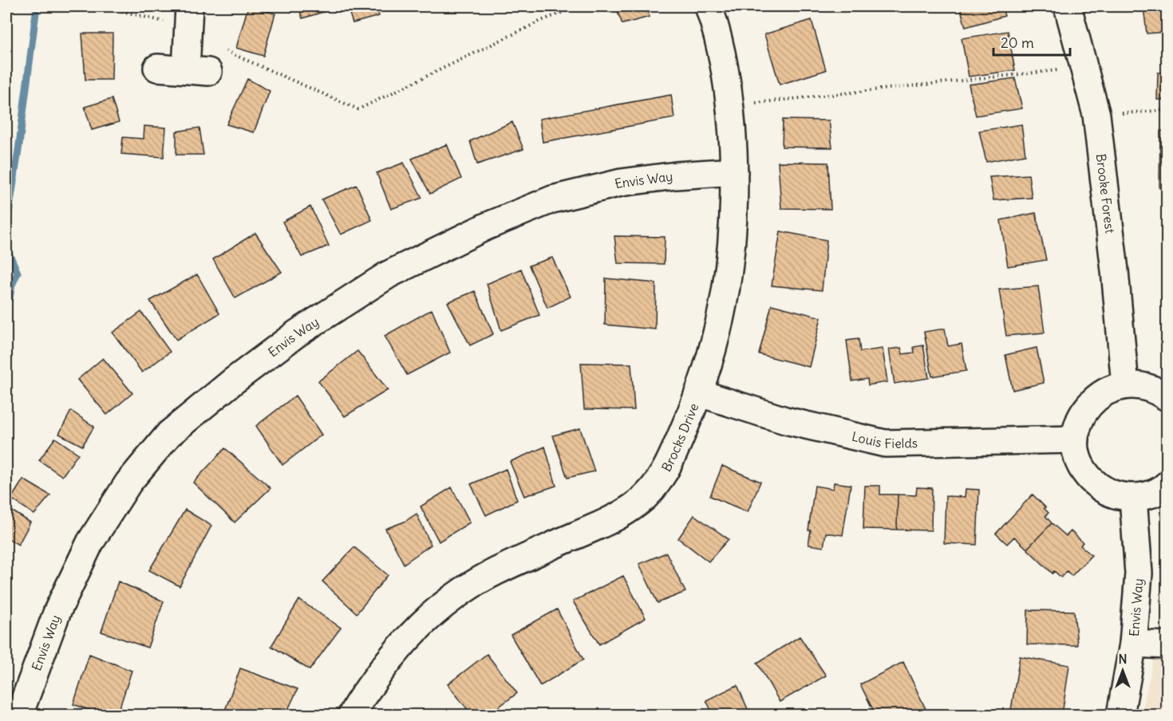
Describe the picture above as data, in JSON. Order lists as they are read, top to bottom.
{
  "streets": {
    "street": [
      "Envis Way",
      "Brooke Forest",
      "Brocks Drive",
      "Louis Fields"
    ]
  },
  "crossings": [
    ["Envis Way", "Brocks Drive"],
    ["Brocks Drive", "Louis Fields"]
  ],
  "scale_bar": "20 m",
  "north": "top"
}
